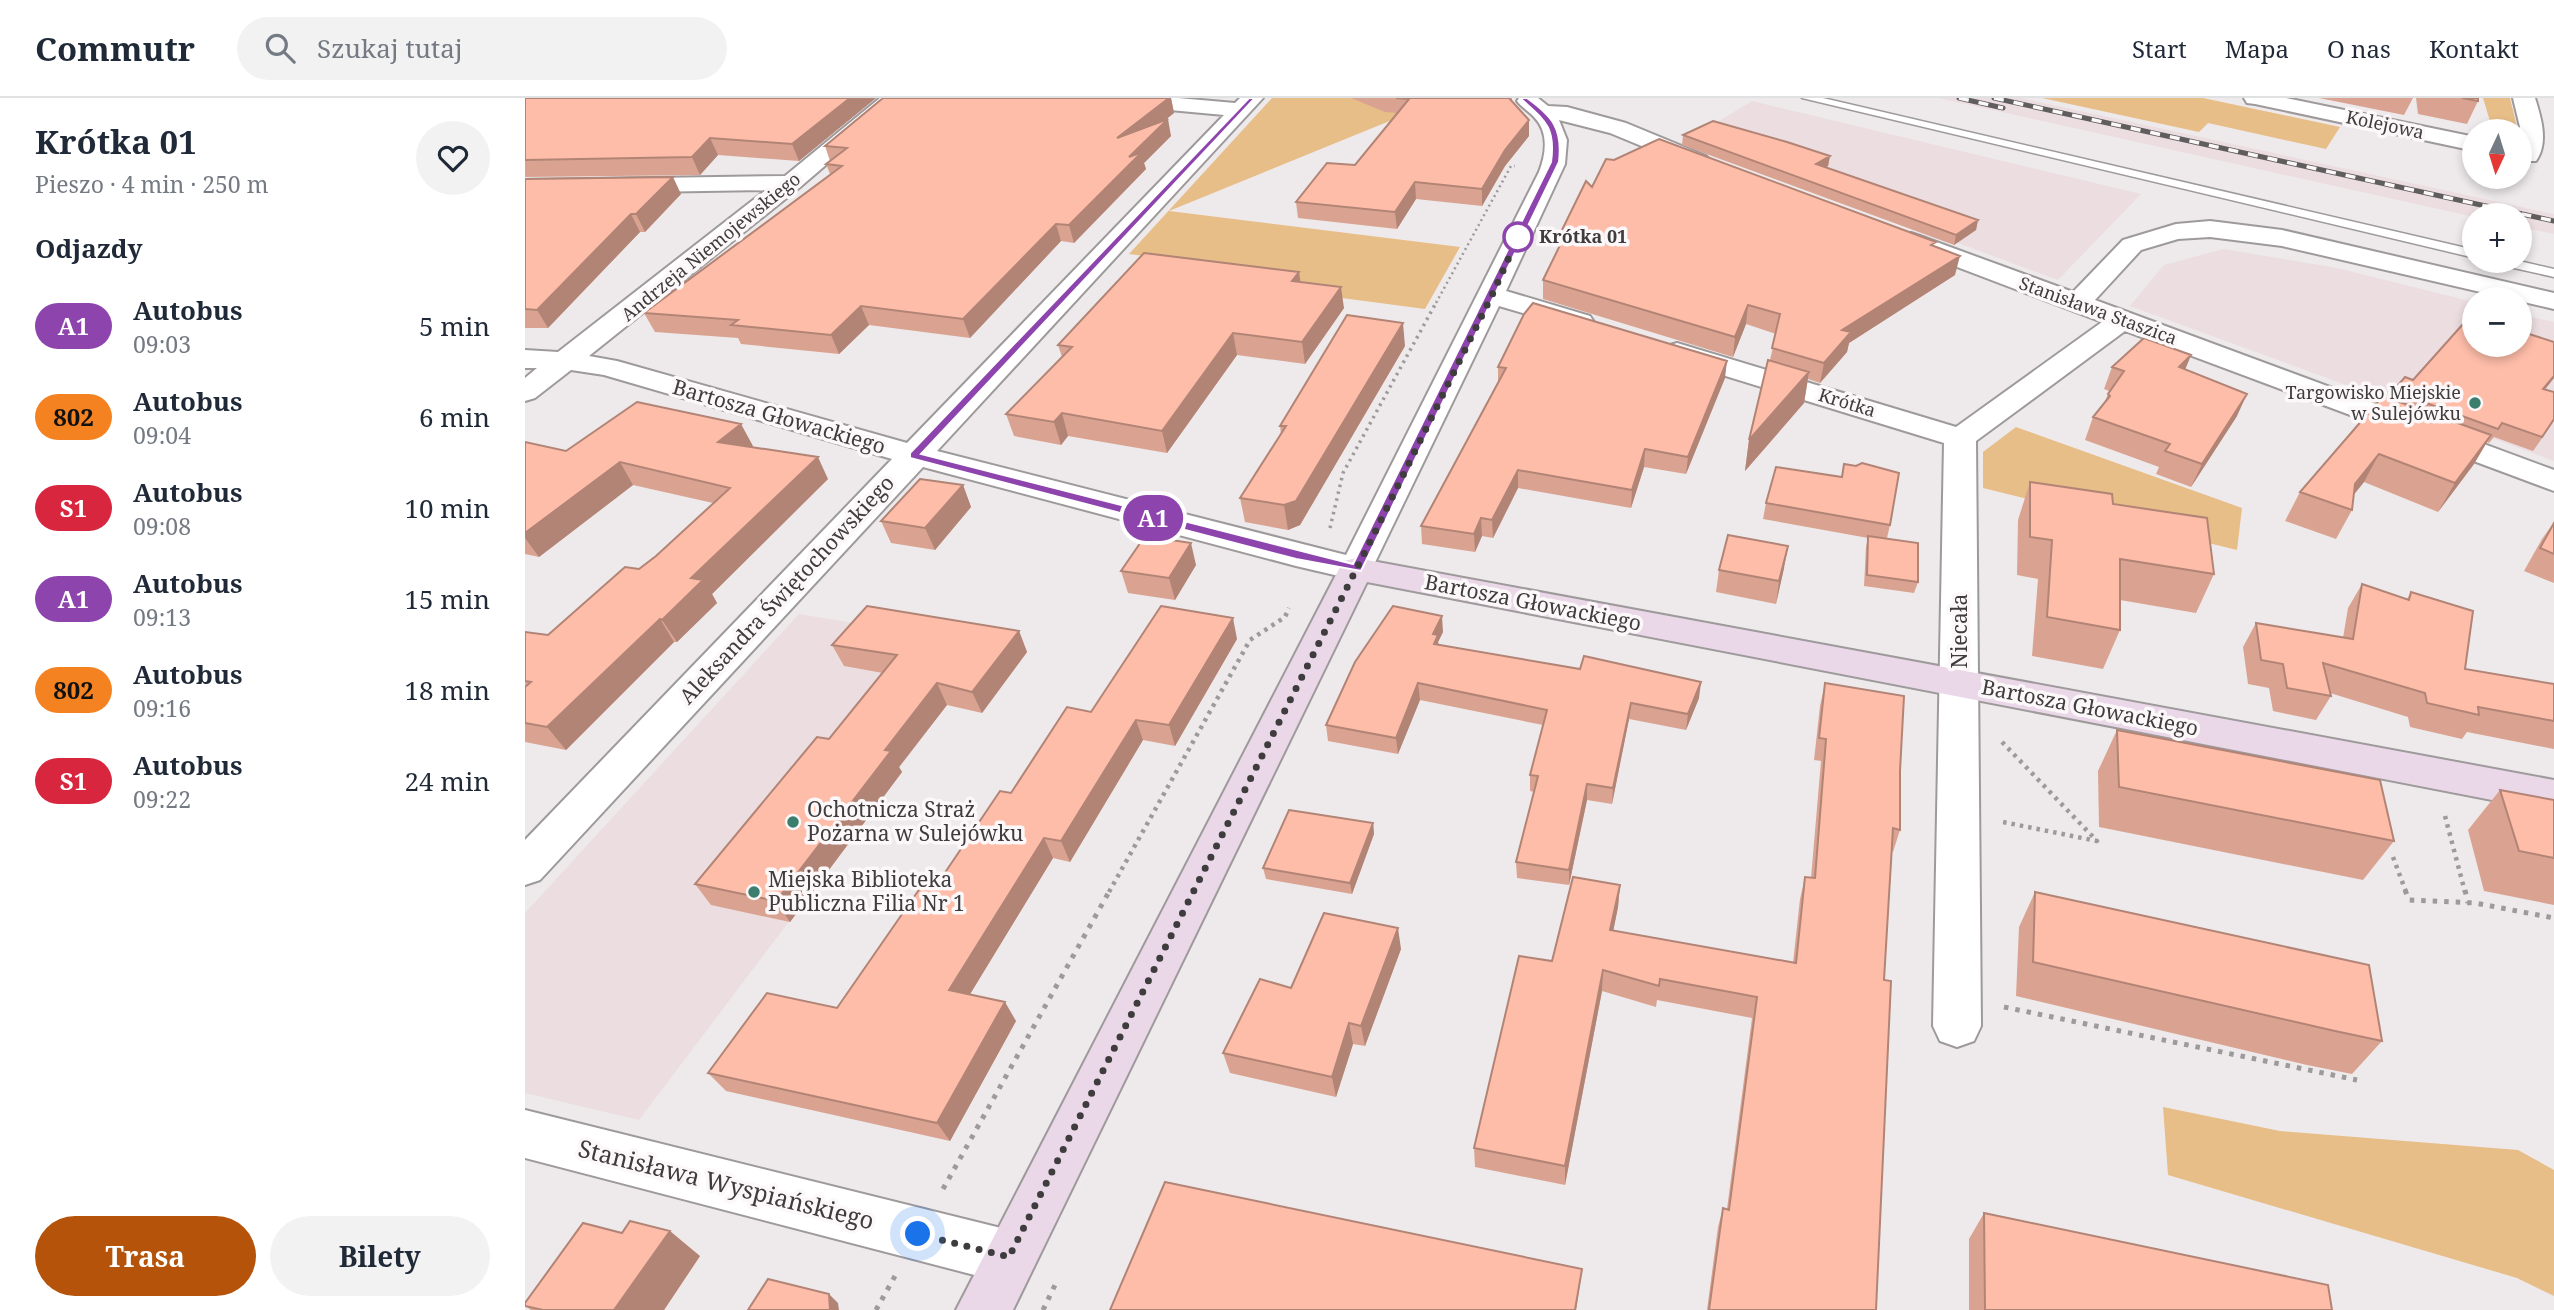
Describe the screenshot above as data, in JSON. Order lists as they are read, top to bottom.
{
  "streets": {
    "street": [
      "Kolejowa",
      "Andrzeja Niemojewskiego",
      "Stanisława Staszica",
      "Krótka",
      "Bartosza Głowackiego",
      "Aleksandra Świętochowskiego",
      "Niecała",
      "Stanisława Wyspiańskiego"
    ]
  },
  "crossings": [
    ["Andrzeja Niemojewskiego", "Bartosza Głowackiego"],
    ["Krótka", "Niecała"],
    ["Bartosza Głowackiego", "Aleksandra Świętochowskiego"],
    ["Bartosza Głowackiego", "Niecała"]
  ],
  "places": [
    "Krótka 01",
    "Targowisko Miejskie w Sulejówku",
    "Ochotnicza Straż Pożarna w Sulejówku",
    "Miejska Biblioteka Publiczna Filia Nr 1"
  ],
  "lines": ["bus line A1"],
  "north": "bottom",
  "page": {
    "header": "Commutr",
    "search": "Szukaj tutaj",
    "nav": [
      "Start",
      "Mapa",
      "O nas",
      "Kontakt"
    ],
    "heading": [
      ["Krótka 01", "Pieszo · 4 min · 250 m"],
      "Odjazdy"
    ],
    "on_map": "A1",
    "map_buttons": ["+", "−"],
    "list": [
      {
        "mark": "A1",
        "name": "Autobus",
        "note": "09:03",
        "value": "5 min"
      },
      {
        "mark": "802",
        "name": "Autobus",
        "note": "09:04",
        "value": "6 min"
      },
      {
        "mark": "S1",
        "name": "Autobus",
        "note": "09:08",
        "value": "10 min"
      },
      {
        "mark": "A1",
        "name": "Autobus",
        "note": "09:13",
        "value": "15 min"
      },
      {
        "mark": "802",
        "name": "Autobus",
        "note": "09:16",
        "value": "18 min"
      },
      {
        "mark": "S1",
        "name": "Autobus",
        "note": "09:22",
        "value": "24 min"
      }
    ],
    "buttons": ["Trasa", "Bilety"]
  }
}
